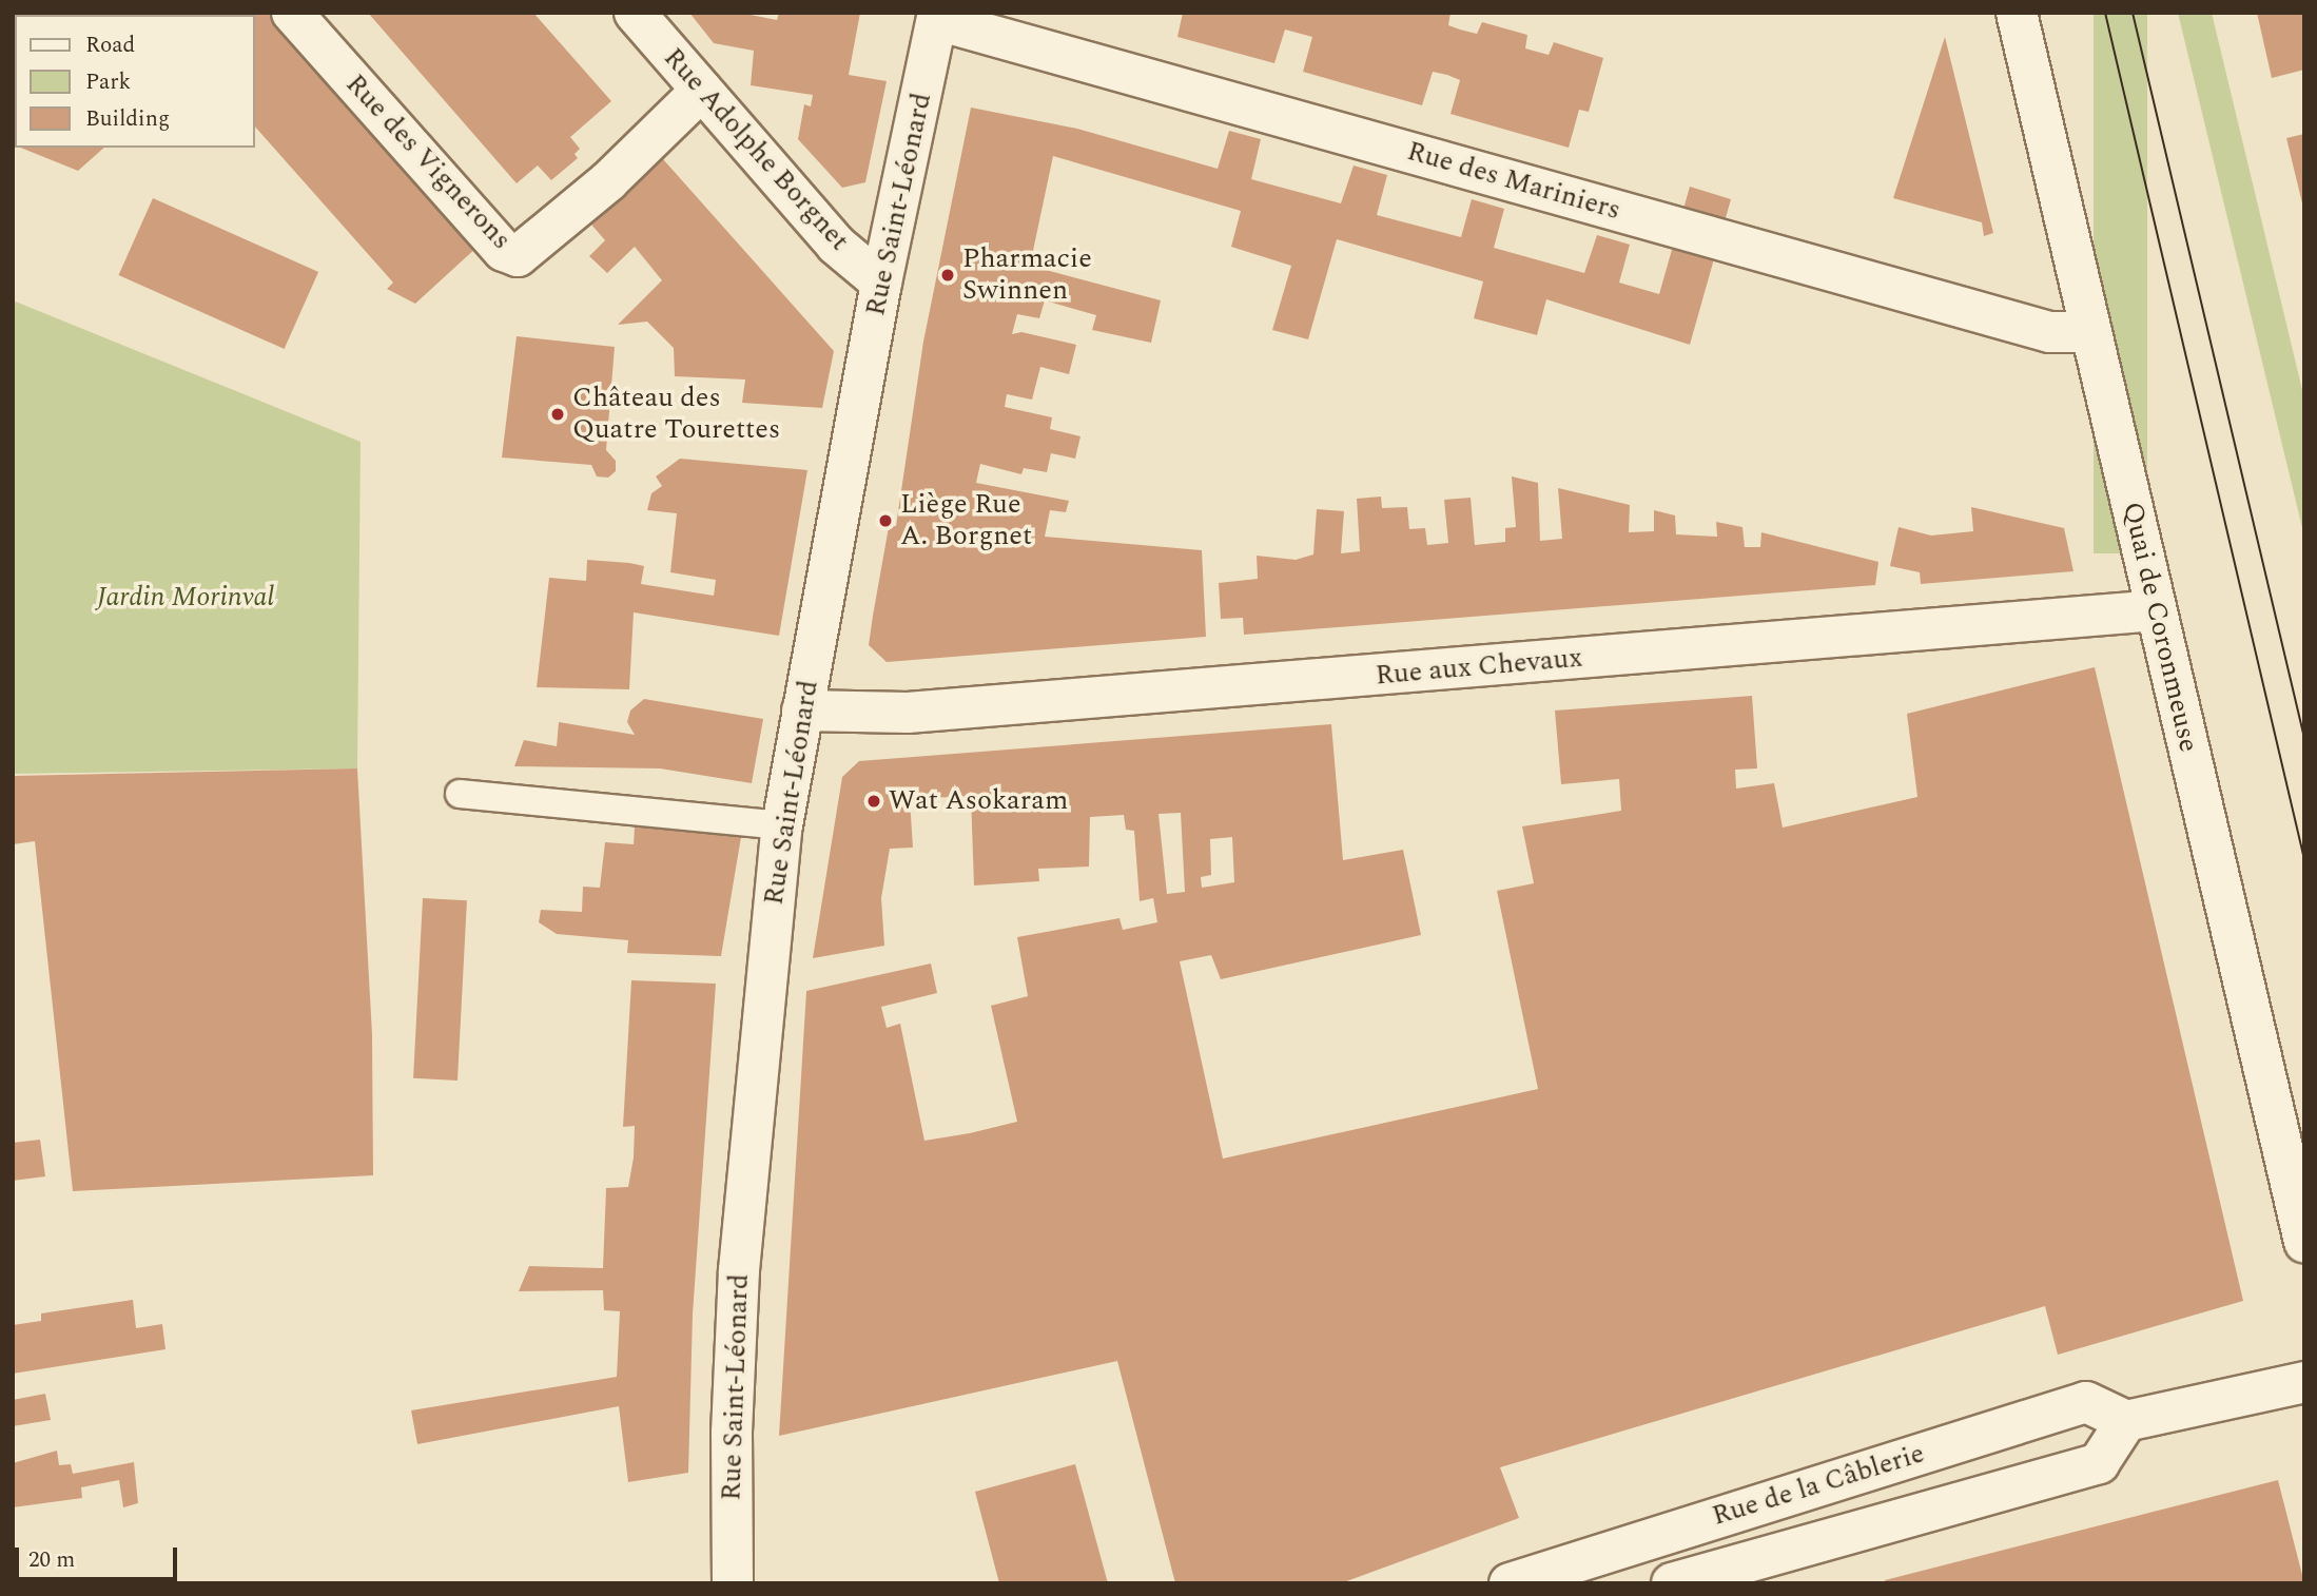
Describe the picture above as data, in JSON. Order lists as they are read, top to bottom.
{
  "streets": {
    "street": [
      "Rue Adolphe Borgnet",
      "Rue des Vignerons",
      "Rue des Mariniers",
      "Rue Saint-Léonard",
      "Quai de Coronmeuse",
      "Rue aux Chevaux",
      "Rue de la Câblerie"
    ]
  },
  "crossings": [
    ["Rue Adolphe Borgnet", "Rue des Vignerons"],
    ["Rue Adolphe Borgnet", "Rue Saint-Léonard"],
    ["Rue des Mariniers", "Rue Saint-Léonard"],
    ["Rue des Mariniers", "Quai de Coronmeuse"],
    ["Rue Saint-Léonard", "Rue aux Chevaux"],
    ["Quai de Coronmeuse", "Rue aux Chevaux"]
  ],
  "parks": ["Jardin Morinval"],
  "places": [
    "Pharmacie Swinnen",
    "Château des Quatre Tourettes",
    "Liège Rue A. Borgnet",
    "Wat Asokaram"
  ],
  "legend": ["Road", "Park", "Building"],
  "scale_bar": "20 m"
}
